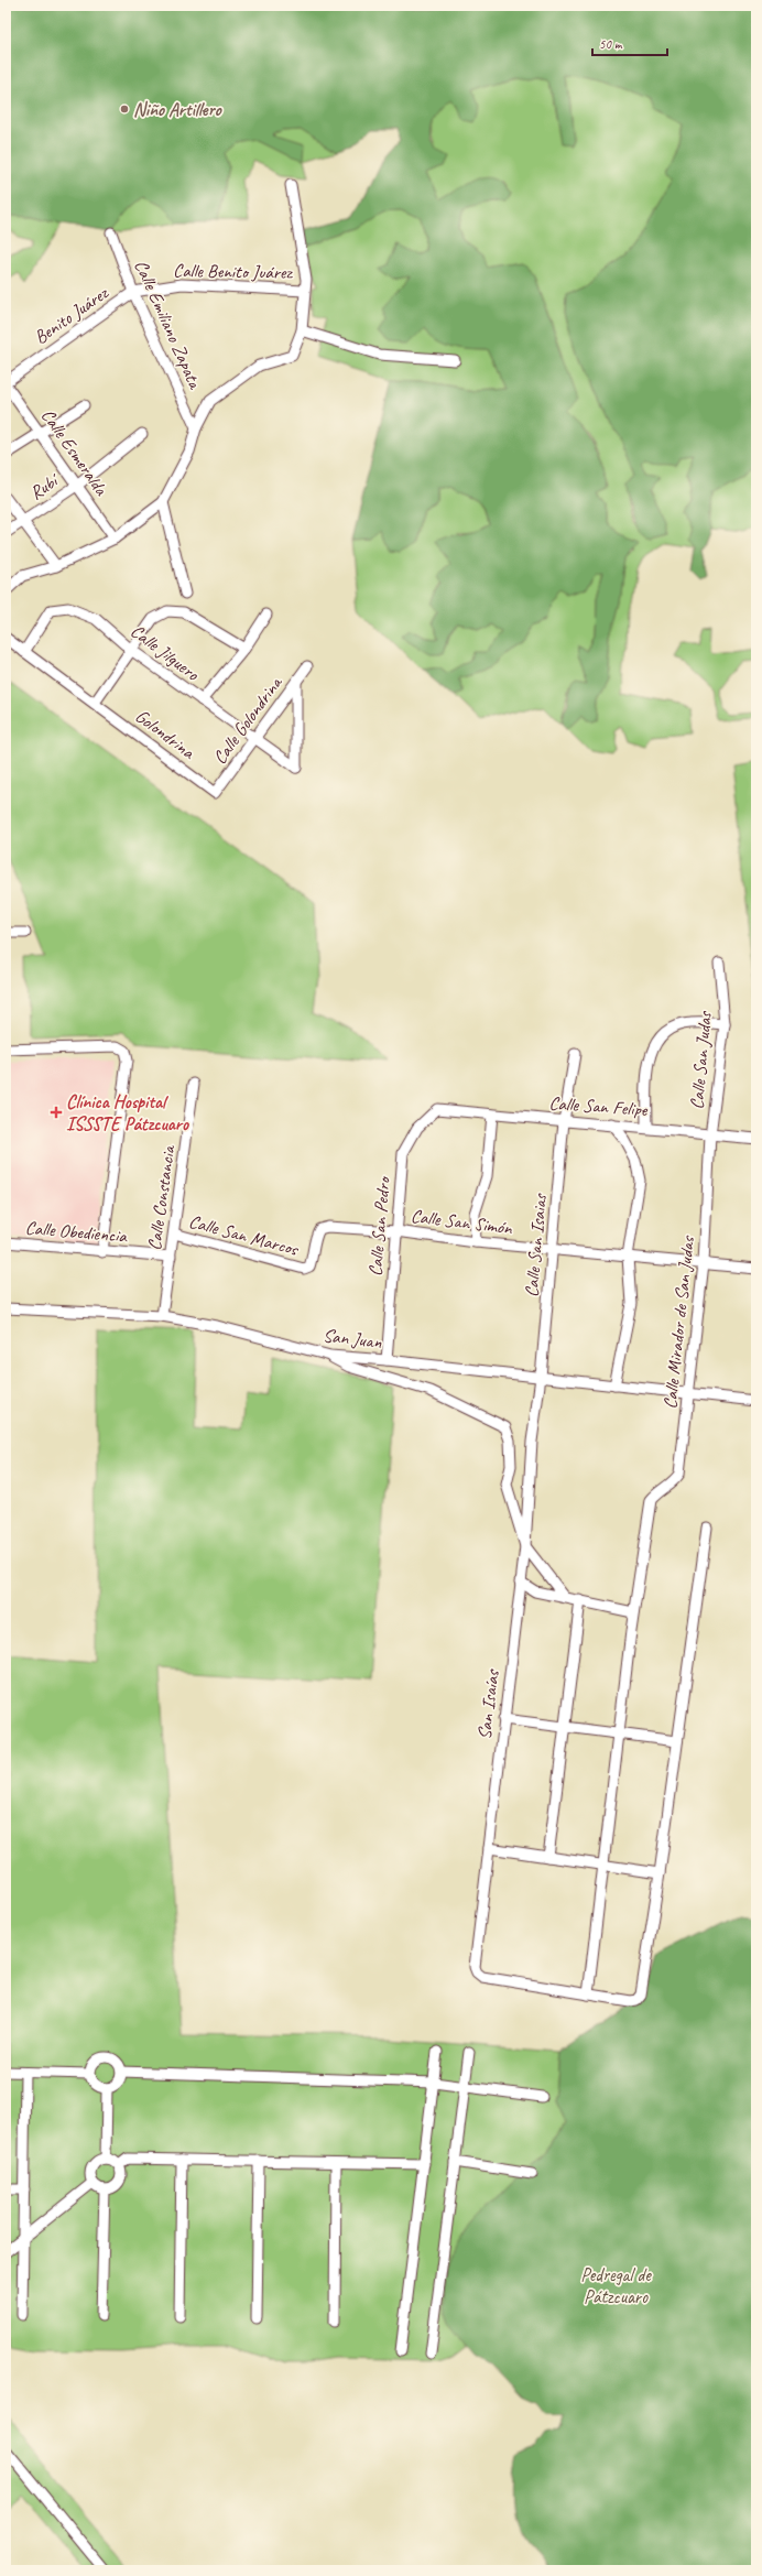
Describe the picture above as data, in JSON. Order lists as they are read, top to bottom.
{
  "streets": {
    "street": [
      "Calle Benito Juárez",
      "Benito Juárez",
      "Calle Emiliano Zapata",
      "Calle Esmeralda",
      "Rubí",
      "Calle Jilguero",
      "Calle Golondrina",
      "Golondrina",
      "Calle San Judas",
      "Calle San Felipe",
      "Calle Constancia",
      "Calle San Simón",
      "Calle San Pedro",
      "Calle Obediencia",
      "Calle San Marcos",
      "Calle San Isaias",
      "Calle Mirador de San Judas",
      "San Juan",
      "San Isaías"
    ]
  },
  "crossings": [
    ["Calle Benito Juárez", "Benito Juárez"],
    ["Calle Benito Juárez", "Calle Emiliano Zapata"],
    ["Benito Juárez", "Calle Emiliano Zapata"],
    ["Benito Juárez", "Calle Esmeralda"],
    ["Calle Esmeralda", "Rubí"],
    ["Calle Jilguero", "Calle Golondrina"],
    ["Calle Jilguero", "Golondrina"],
    ["Calle Golondrina", "Golondrina"],
    ["Calle San Judas", "Calle San Felipe"],
    ["Calle San Judas", "Calle Mirador de San Judas"],
    ["Calle San Felipe", "Calle San Pedro"],
    ["Calle San Felipe", "Calle San Isaias"],
    ["Calle San Felipe", "Calle Mirador de San Judas"],
    ["Calle Constancia", "Calle Obediencia"],
    ["Calle Constancia", "Calle San Marcos"],
    ["Calle Constancia", "San Juan"],
    ["Calle San Simón", "Calle San Pedro"],
    ["Calle San Simón", "Calle San Marcos"],
    ["Calle San Simón", "Calle San Isaias"],
    ["Calle San Simón", "Calle Mirador de San Judas"],
    ["Calle San Pedro", "San Juan"],
    ["Calle San Isaias", "San Juan"],
    ["Calle San Isaias", "San Isaías"],
    ["Calle Mirador de San Judas", "San Juan"]
  ],
  "parks": ["Pedregal de Pátzcuaro"],
  "places": {
    "other": ["Niño Artillero"],
    "health": ["Clínica Hospital ISSSTE Pátzcuaro"]
  },
  "scale_bar": "50 m"
}
